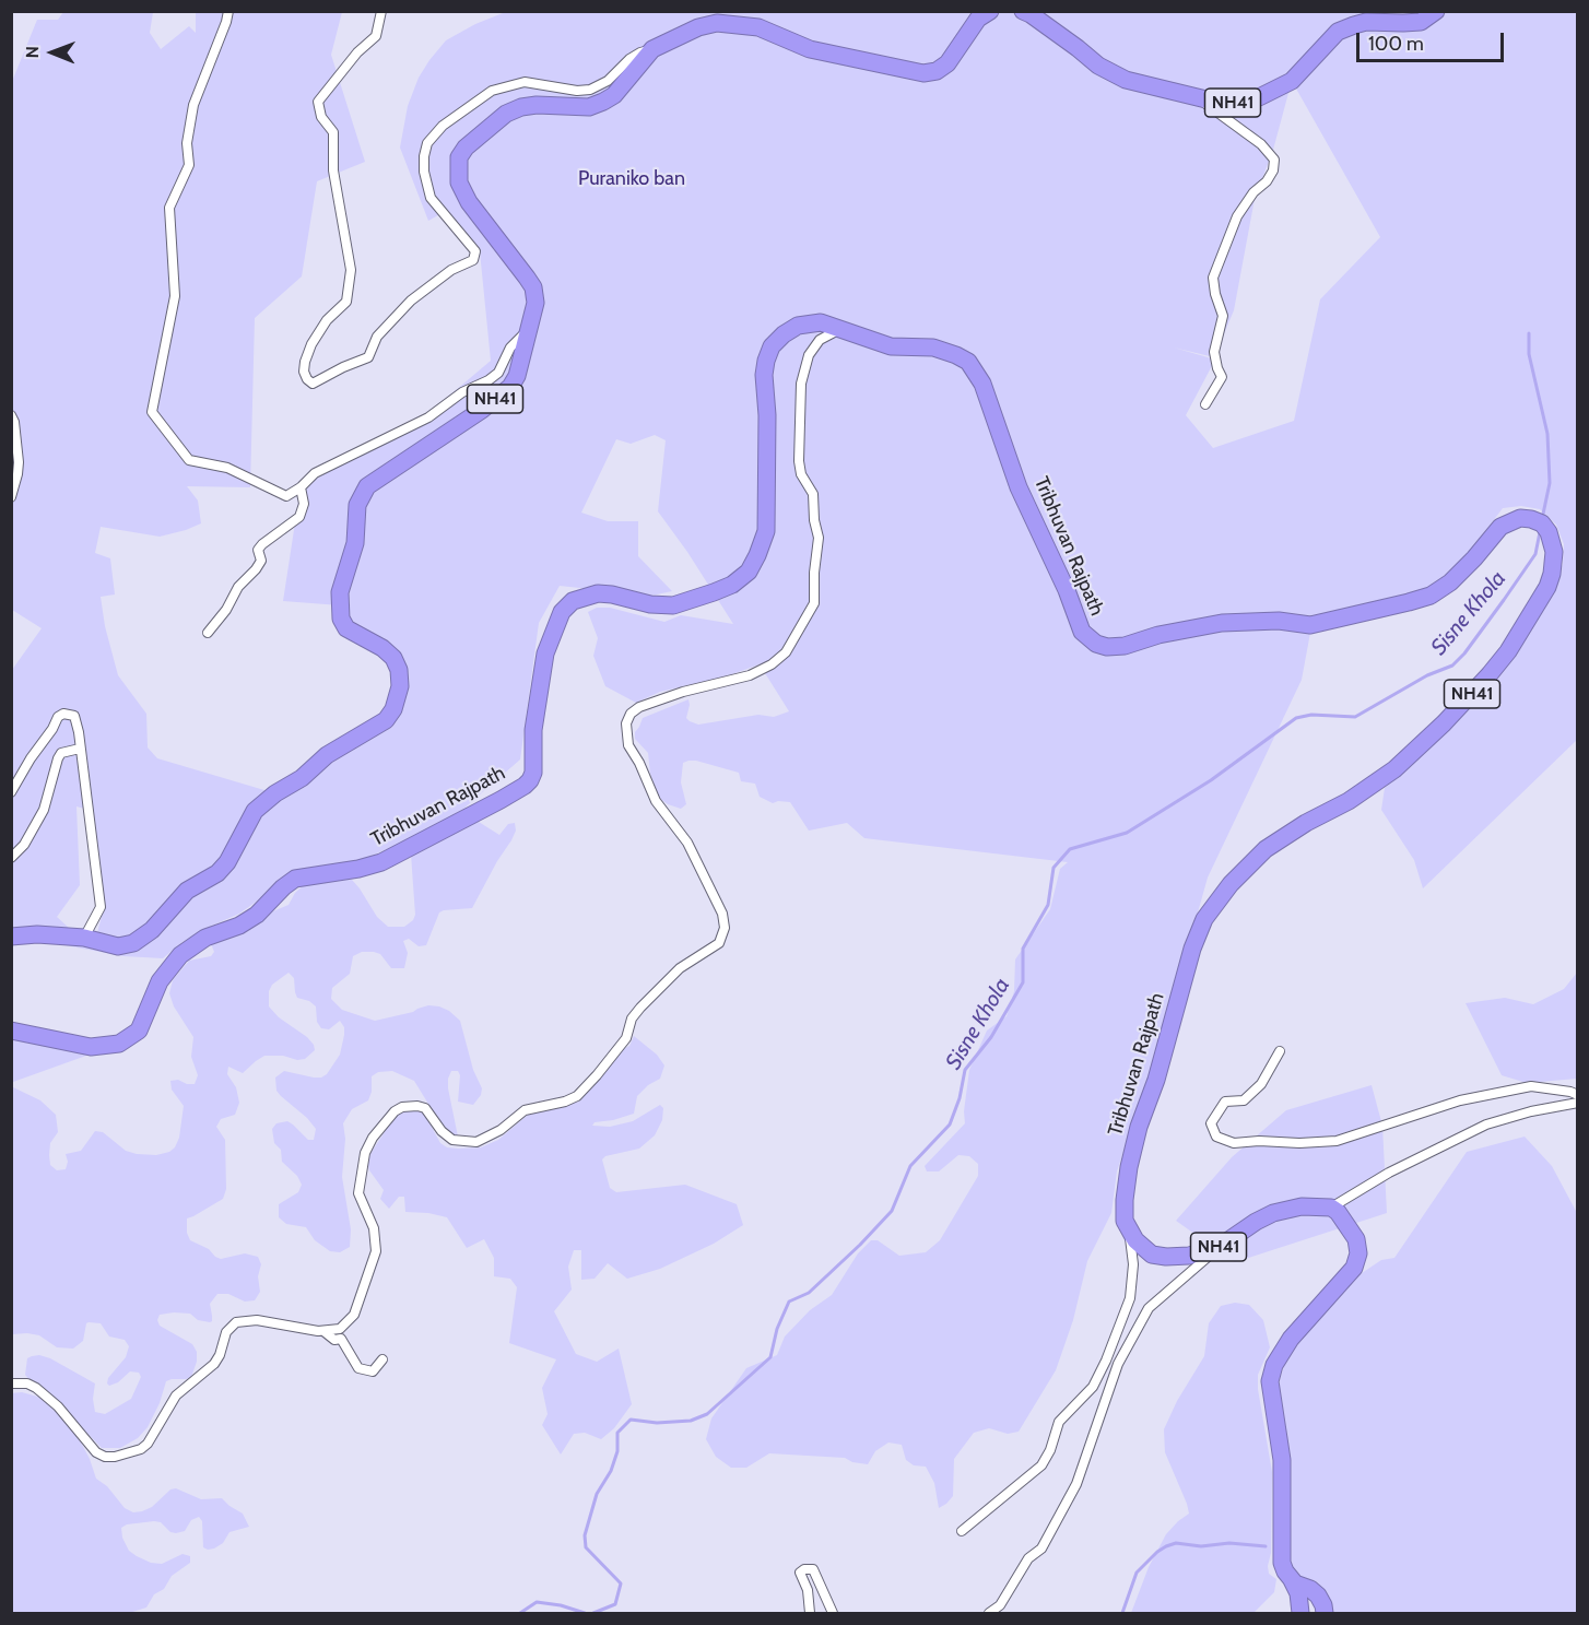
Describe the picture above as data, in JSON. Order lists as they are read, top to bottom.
{
  "streets": {
    "highway": ["NH41", "Tribhuvan Rajpath"]
  },
  "crossings": [
    ["NH41", "Tribhuvan Rajpath"]
  ],
  "water": ["Sisne Khola"],
  "parks": ["Puraniko ban"],
  "scale_bar": "100 m",
  "north": "left"
}
